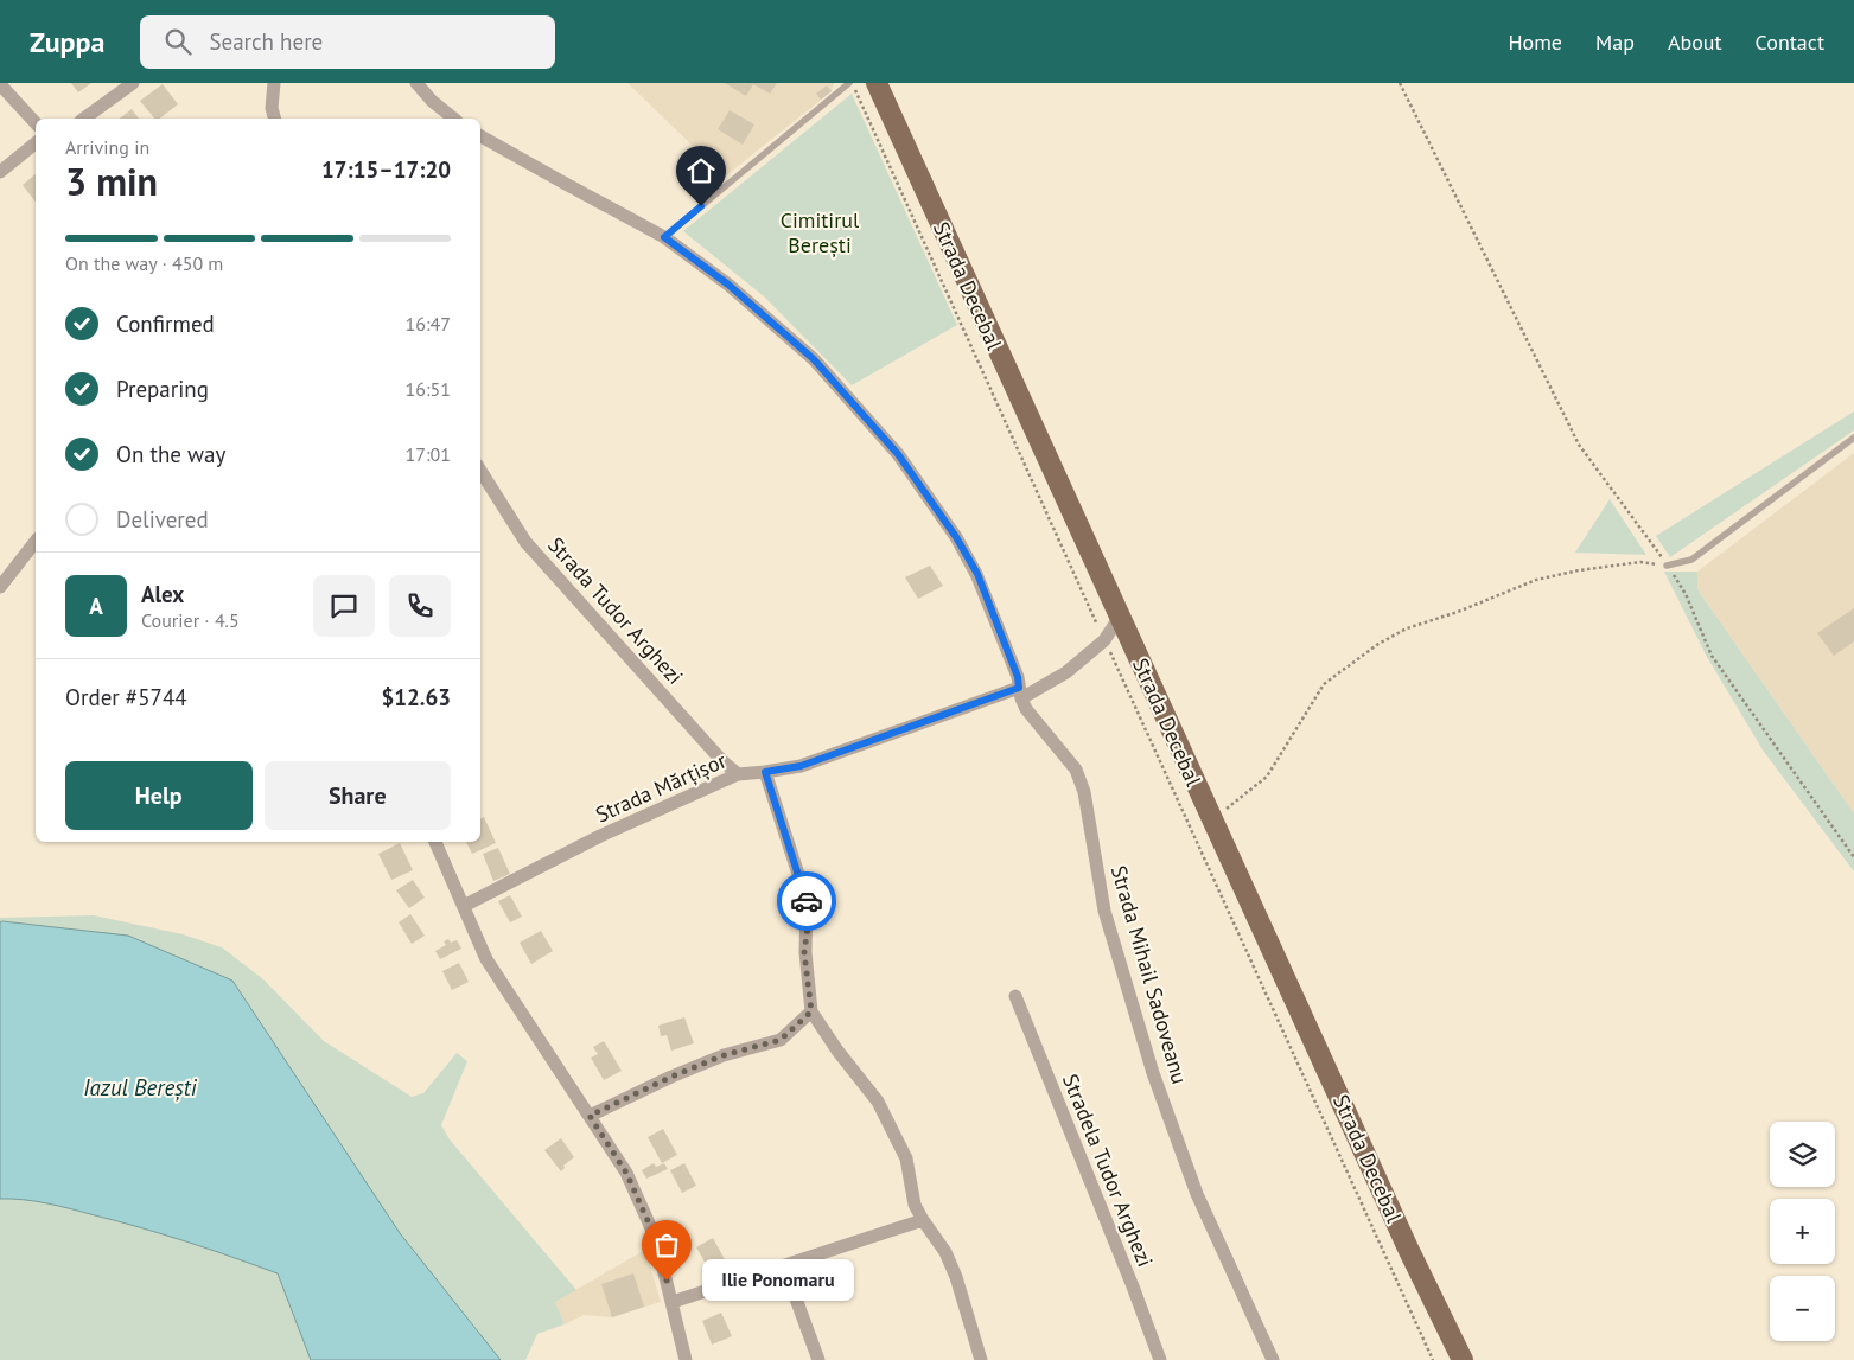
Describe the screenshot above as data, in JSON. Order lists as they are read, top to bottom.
{
  "streets": {
    "main road": ["Strada Decebal"],
    "street": [
      "Strada Tudor Arghezi",
      "Strada Mărțișor",
      "Strada Mihail Sadoveanu",
      "Stradela Tudor Arghezi"
    ]
  },
  "crossings": [
    ["Strada Decebal", "Strada Mărțișor"],
    ["Strada Tudor Arghezi", "Strada Mărțișor"],
    ["Strada Mărțișor", "Strada Mihail Sadoveanu"]
  ],
  "water": ["Iazul Berești"],
  "parks": ["Cimitirul Berești"],
  "places": ["Ilie Ponomaru"],
  "page": {
    "header": "Zuppa",
    "search": "Search here",
    "nav": [
      "Home",
      "Map",
      "About",
      "Contact"
    ],
    "heading": ["3 min", "Arriving in", "17:15–17:20"],
    "panel": [
      "Alex",
      "Courier · 4.5",
      "Order #5744",
      "$12.63"
    ],
    "bar": "On the way · 450 m",
    "list": [
      ["Confirmed", "16:47"],
      ["Preparing", "16:51"],
      ["On the way", "17:01"],
      "Delivered"
    ],
    "round": "A",
    "buttons": ["Help", "Share"],
    "map_buttons": ["+", "−"],
    "bubble": "Ilie Ponomaru"
  }
}
